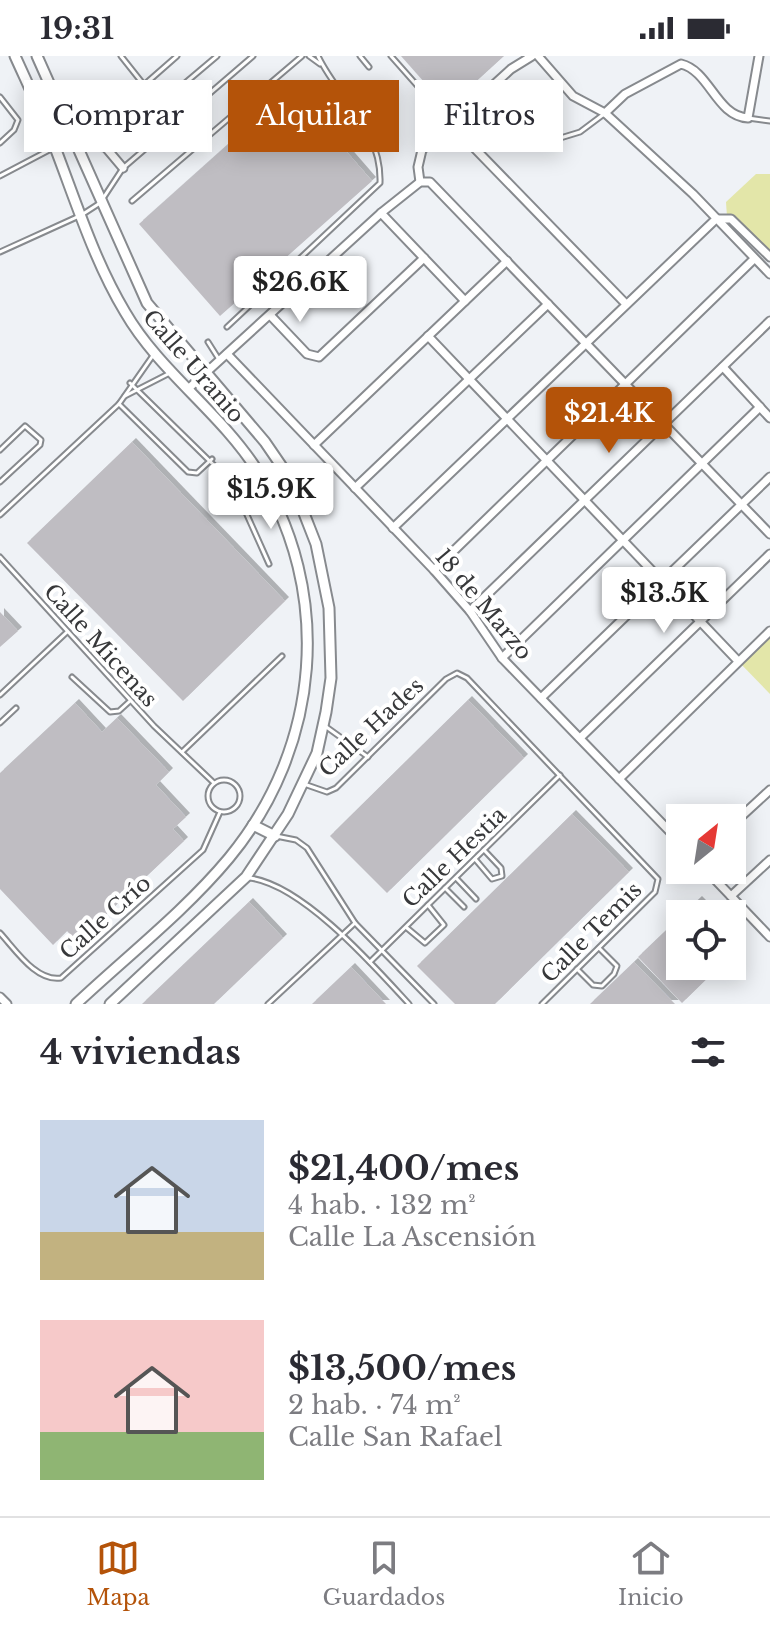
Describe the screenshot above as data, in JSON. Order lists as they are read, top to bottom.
{
  "streets": {
    "street": ["Calle Uranio", "18 de Marzo"],
    "lane": [
      "Calle Micenas",
      "Calle Hades",
      "Calle Hestia",
      "Calle Crío",
      "Calle Temis"
    ]
  },
  "crossings": [
    ["Calle Uranio", "Calle Hades"],
    ["Calle Micenas", "Calle Crío"],
    ["Calle Hades", "Calle Hestia"],
    ["Calle Hades", "Calle Temis"],
    ["Calle Hestia", "Calle Temis"]
  ],
  "north": "top right",
  "page": {
    "status": "19:31",
    "chip": ["Comprar", "Alquilar", "Filtros"],
    "price": [
      "$26.6K",
      "$21.4K",
      "$15.9K",
      "$13.5K"
    ],
    "heading": "4 viviendas",
    "list": [
      {
        "name": "$21,400/mes",
        "note": "4 hab. · 132 m² · Calle La Ascensión"
      },
      {
        "name": "$13,500/mes",
        "note": "2 hab. · 74 m² · Calle San Rafael"
      }
    ],
    "tabs": ["Mapa", "Guardados", "Inicio"]
  }
}
